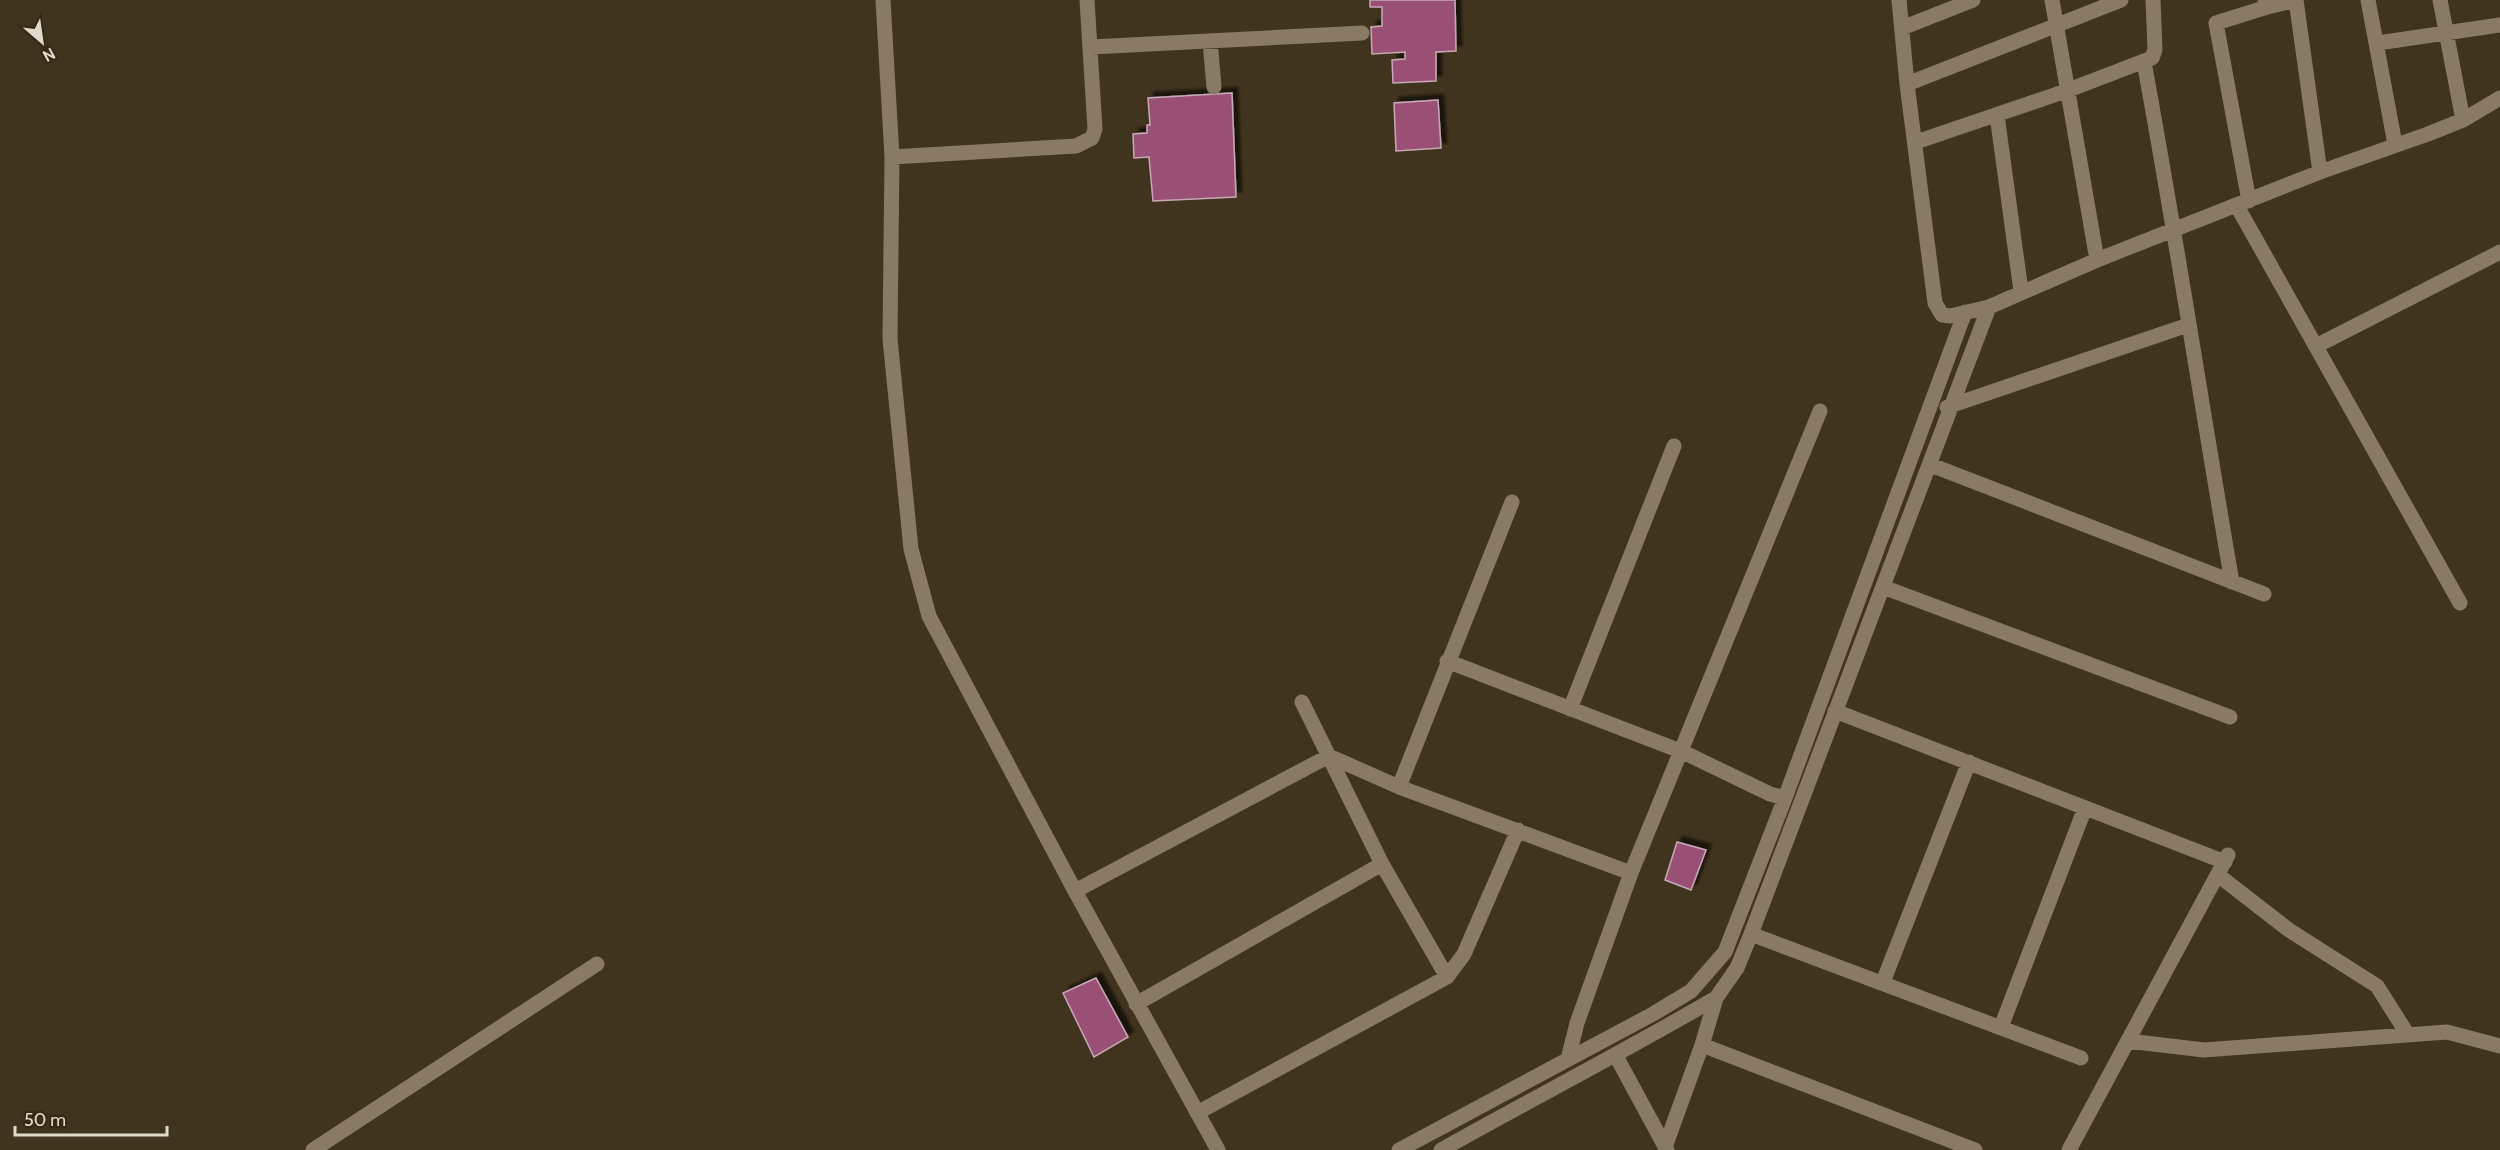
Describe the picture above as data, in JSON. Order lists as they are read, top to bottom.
{
  "scale_bar": "50 m",
  "north": "bottom right"
}
